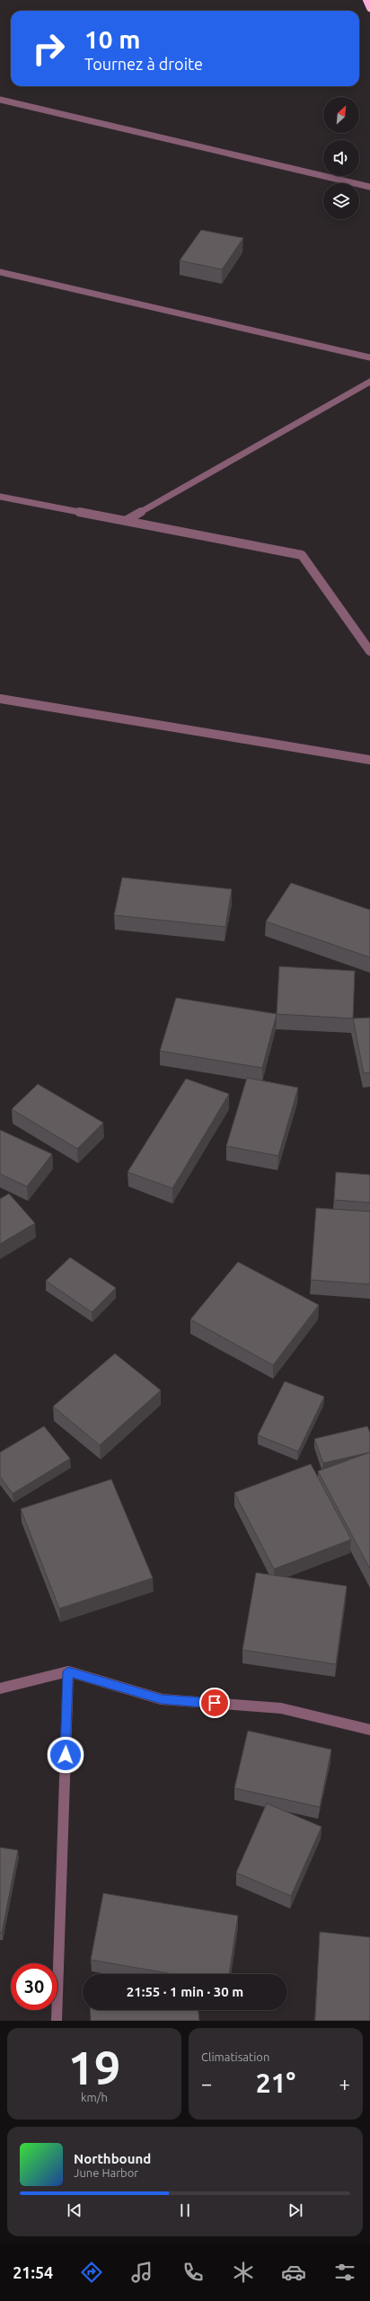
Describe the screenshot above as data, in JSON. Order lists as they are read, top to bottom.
{
  "north": "top right",
  "page": {
    "turn": ["10 m", "Tournez à droite"],
    "limit": "30",
    "trip": "21:55 · 1 min · 30 m",
    "tile": [
      ["19", "km/h"],
      "Climatisation"
    ],
    "heat": ["−", "21°", "+"],
    "song": ["Northbound", "June Harbor"],
    "tabs": "21:54"
  }
}
